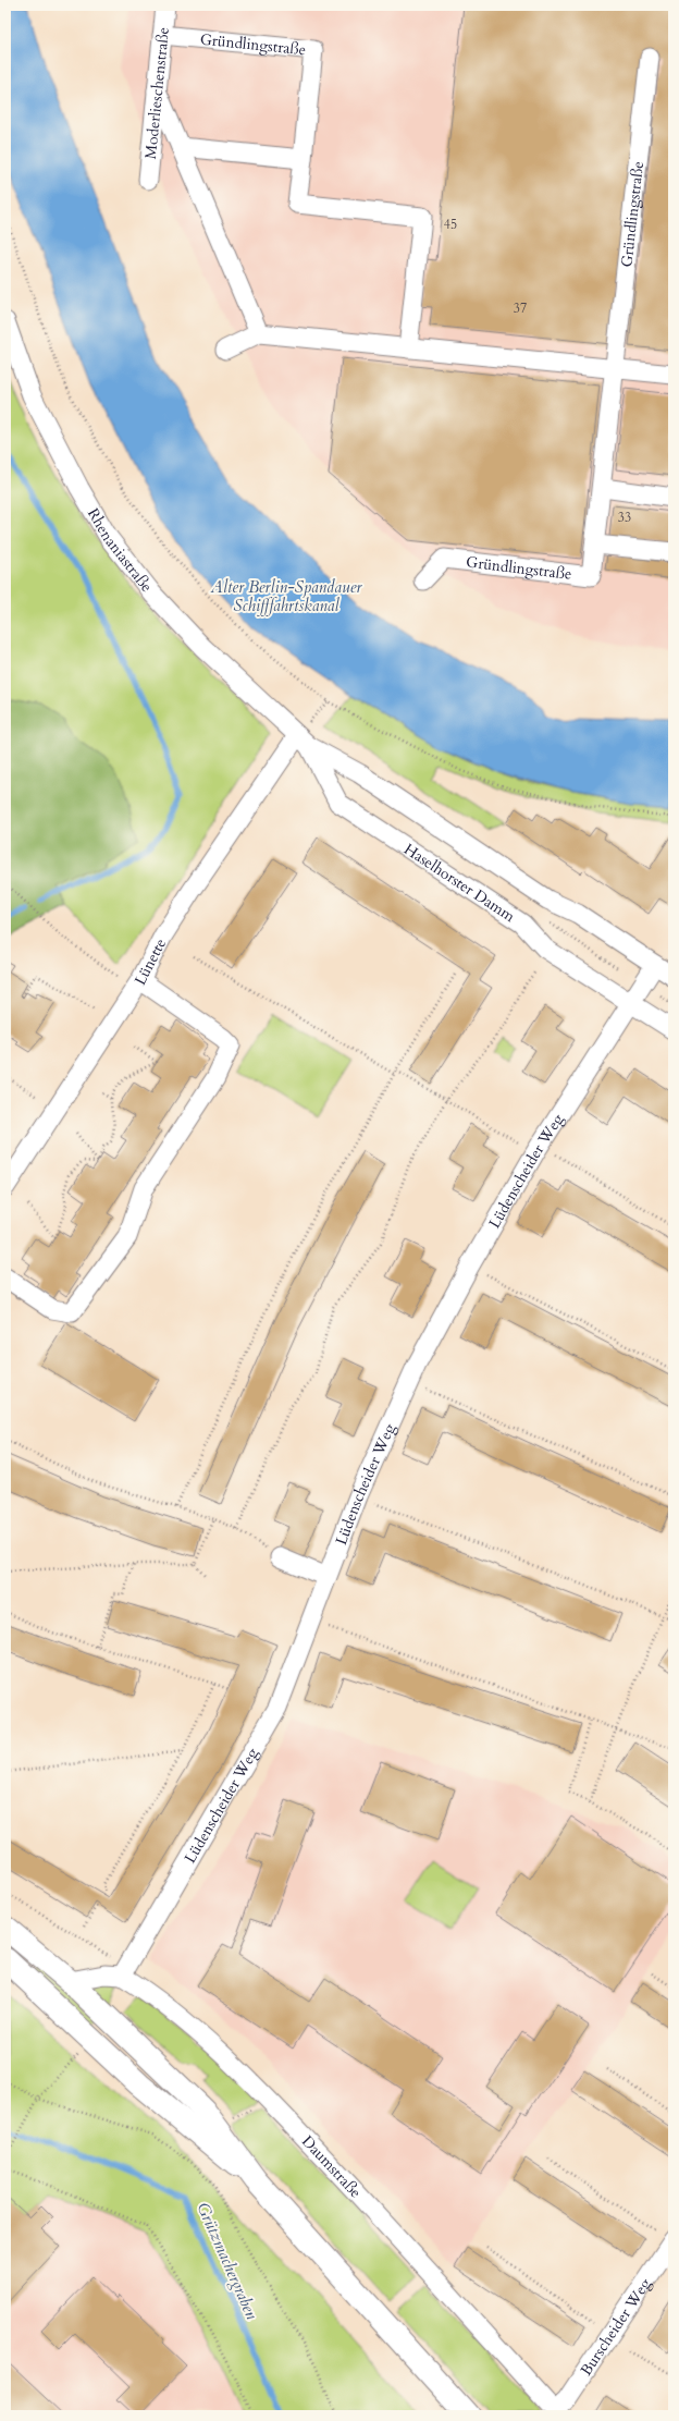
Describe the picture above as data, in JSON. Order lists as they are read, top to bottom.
{
  "streets": {
    "street": [
      "Gründlingstraße",
      "Moderlieschenstraße",
      "Rhenaniastraße",
      "Haselhorster Damm",
      "Lünette",
      "Lüdenscheider Weg",
      "Daumstraße",
      "Burscheider Weg"
    ]
  },
  "crossings": [
    ["Gründlingstraße", "Moderlieschenstraße"],
    ["Rhenaniastraße", "Haselhorster Damm"],
    ["Rhenaniastraße", "Lünette"],
    ["Haselhorster Damm", "Lünette"],
    ["Haselhorster Damm", "Lüdenscheider Weg"],
    ["Lüdenscheider Weg", "Daumstraße"],
    ["Daumstraße", "Burscheider Weg"]
  ],
  "water": ["Alter Berlin-Spandauer Schifffahrtskanal", "Grützmachergraben"],
  "house_numbers": ["45", "37", "33"]
}
